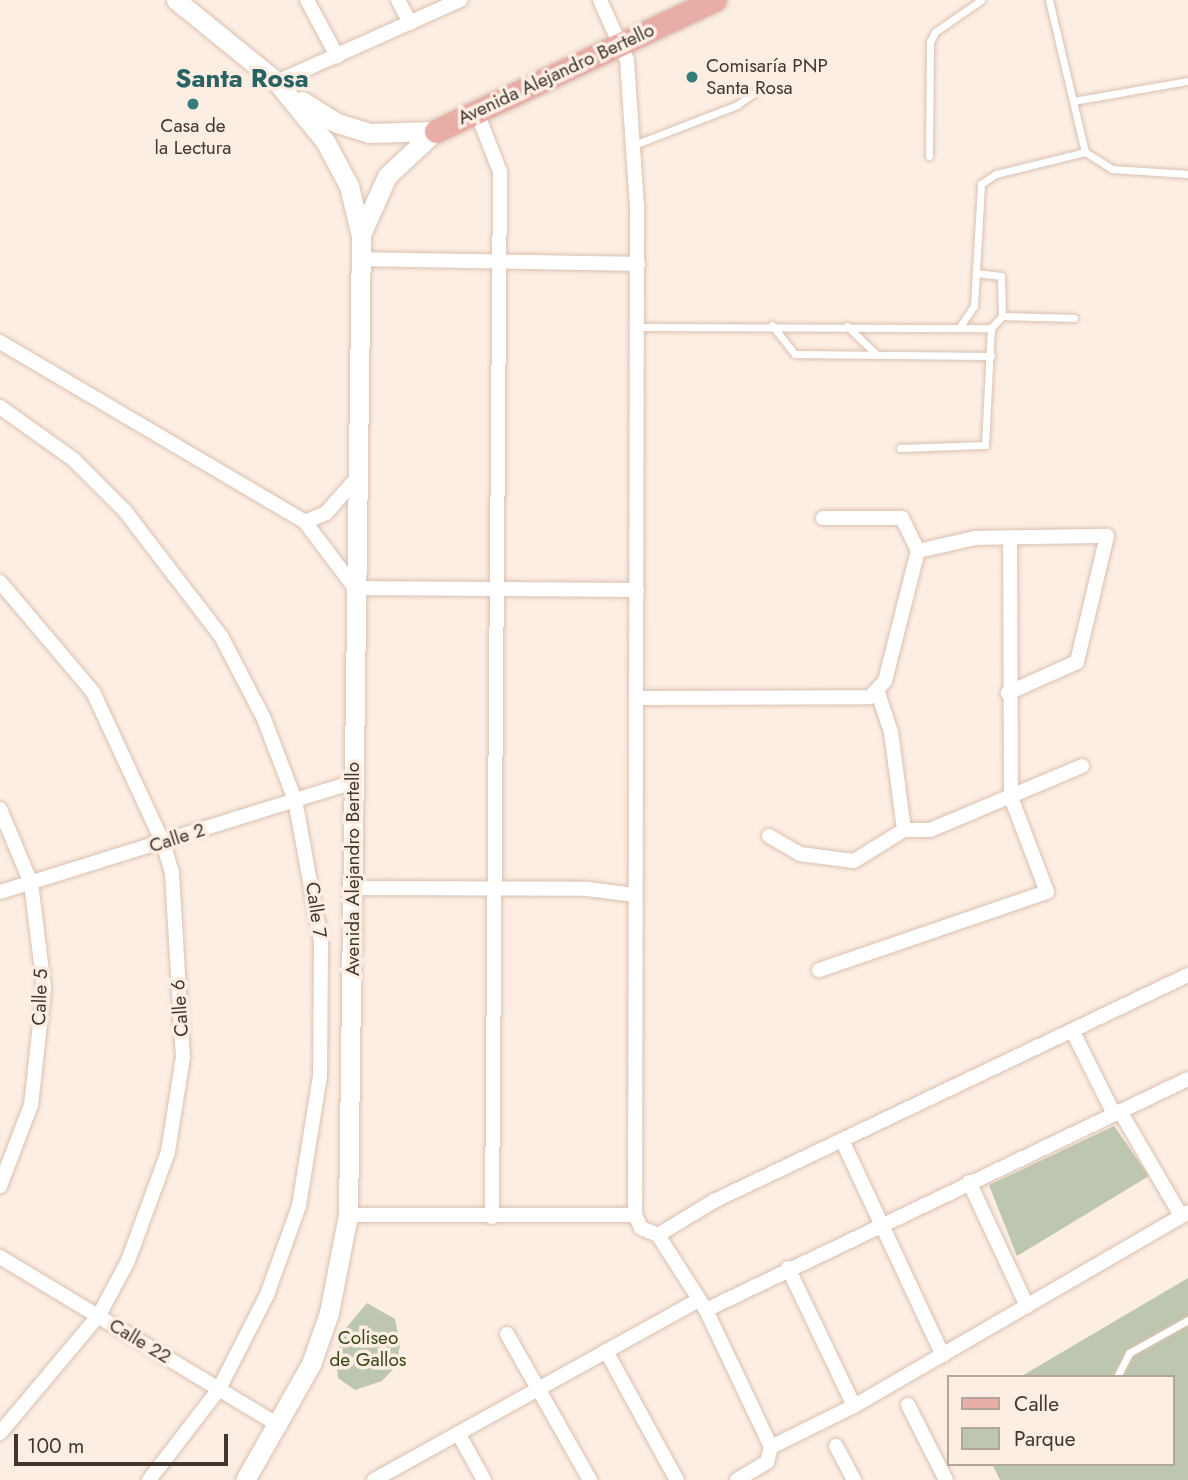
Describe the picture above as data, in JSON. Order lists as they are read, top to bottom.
{
  "streets": {
    "main road": ["Avenida Alejandro Bertello"],
    "street": [
      "Calle 2",
      "Calle 7",
      "Calle 5",
      "Calle 6",
      "Calle 22"
    ]
  },
  "crossings": [
    ["Avenida Alejandro Bertello", "Calle 2"],
    ["Avenida Alejandro Bertello", "Calle 22"],
    ["Calle 2", "Calle 7"],
    ["Calle 2", "Calle 5"],
    ["Calle 2", "Calle 6"],
    ["Calle 7", "Calle 22"],
    ["Calle 6", "Calle 22"]
  ],
  "districts": ["Santa Rosa"],
  "parks": ["Coliseo de Gallos"],
  "places": ["Comisaría PNP Santa Rosa", "Casa de la Lectura"],
  "legend": ["Calle", "Parque"],
  "scale_bar": "100 m"
}
